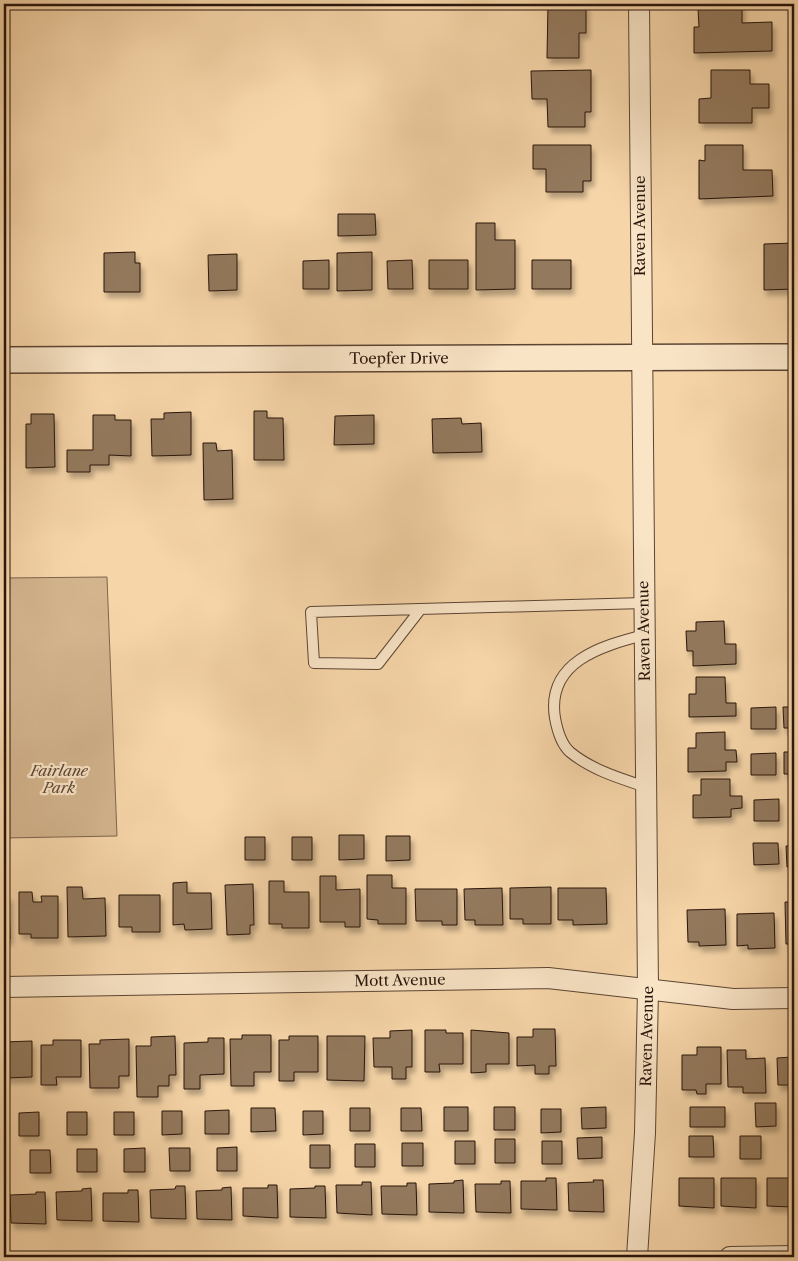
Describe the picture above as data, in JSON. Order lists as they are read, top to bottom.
{
  "streets": {
    "street": ["Raven Avenue", "Toepfer Drive", "Mott Avenue"]
  },
  "crossings": [
    ["Raven Avenue", "Toepfer Drive"],
    ["Raven Avenue", "Mott Avenue"]
  ],
  "parks": ["Fairlane Park"]
}
